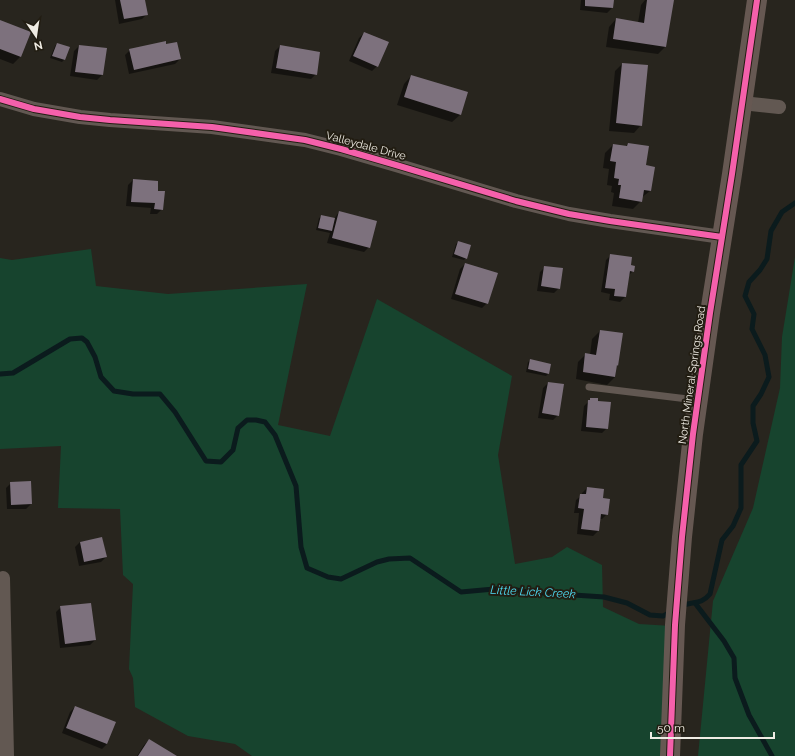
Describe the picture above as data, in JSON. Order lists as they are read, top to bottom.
{
  "streets": {
    "street": ["Valleydale Drive", "North Mineral Springs Road"]
  },
  "crossings": [
    ["Valleydale Drive", "North Mineral Springs Road"]
  ],
  "water": ["Little Lick Creek"],
  "scale_bar": "50 m",
  "north": "bottom"
}
